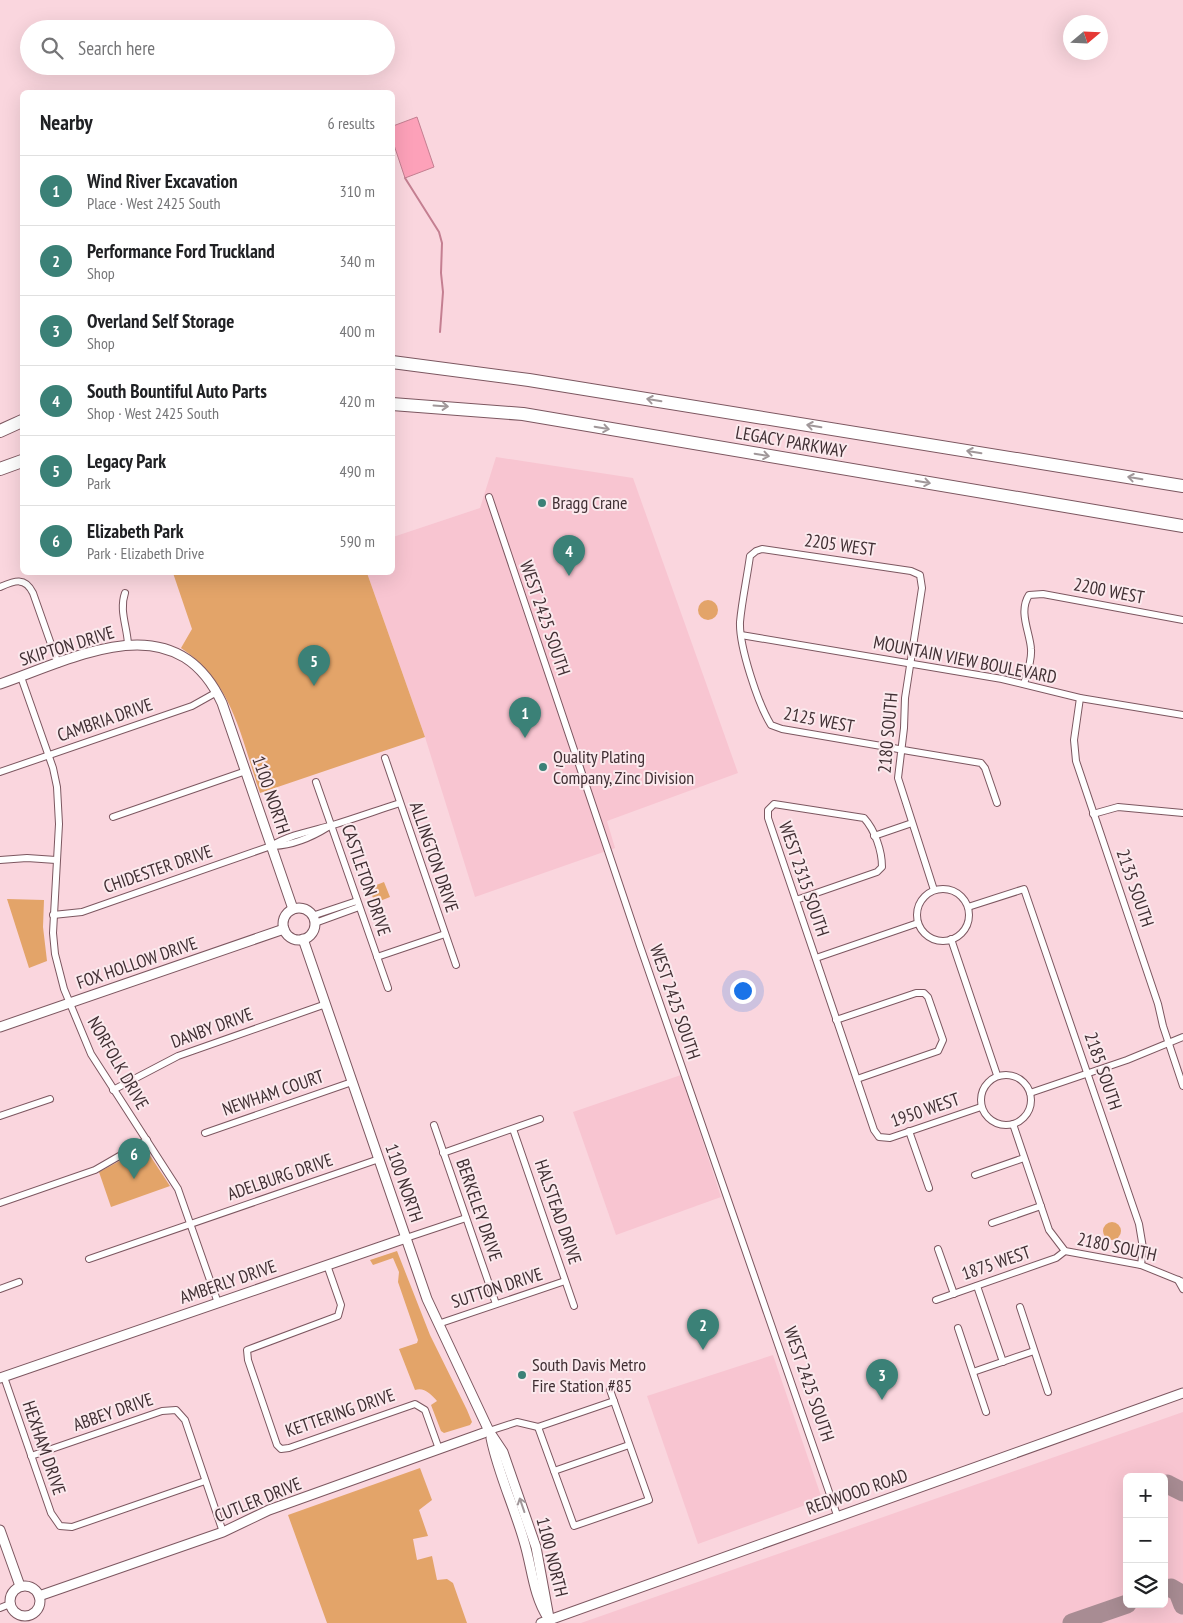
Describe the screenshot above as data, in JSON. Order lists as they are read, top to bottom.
{
  "streets": {
    "highway": ["LEGACY PARKWAY"],
    "street": [
      "2205 WEST",
      "2200 WEST",
      "WEST 2425 SOUTH",
      "SKIPTON DRIVE",
      "MOUNTAIN VIEW BOULEVARD",
      "CAMBRIA DRIVE",
      "2125 WEST",
      "2180 SOUTH",
      "1100 NORTH",
      "ALLINGTON DRIVE",
      "CHIDESTER DRIVE",
      "WEST 2315 SOUTH",
      "CASTLETON DRIVE",
      "2135 SOUTH",
      "FOX HOLLOW DRIVE",
      "DANBY DRIVE",
      "NORFOLK DRIVE",
      "2185 SOUTH",
      "NEWHAM COURT",
      "1950 WEST",
      "ADELBURG DRIVE",
      "BERKELEY DRIVE",
      "HALSTEAD DRIVE",
      "1875 WEST",
      "AMBERLY DRIVE",
      "SUTTON DRIVE",
      "ABBEY DRIVE",
      "KETTERING DRIVE",
      "HEXHAM DRIVE",
      "REDWOOD ROAD",
      "CUTLER DRIVE"
    ]
  },
  "crossings": [
    ["2205 WEST", "MOUNTAIN VIEW BOULEVARD"],
    ["2205 WEST", "2125 WEST"],
    ["2205 WEST", "2180 SOUTH"],
    ["2200 WEST", "MOUNTAIN VIEW BOULEVARD"],
    ["WEST 2425 SOUTH", "REDWOOD ROAD"],
    ["SKIPTON DRIVE", "CAMBRIA DRIVE"],
    ["SKIPTON DRIVE", "1100 NORTH"],
    ["SKIPTON DRIVE", "NORFOLK DRIVE"],
    ["MOUNTAIN VIEW BOULEVARD", "2125 WEST"],
    ["MOUNTAIN VIEW BOULEVARD", "2180 SOUTH"],
    ["MOUNTAIN VIEW BOULEVARD", "2135 SOUTH"],
    ["CAMBRIA DRIVE", "1100 NORTH"],
    ["CAMBRIA DRIVE", "NORFOLK DRIVE"],
    ["2125 WEST", "2180 SOUTH"],
    ["2180 SOUTH", "2185 SOUTH"],
    ["2180 SOUTH", "1950 WEST"],
    ["2180 SOUTH", "1875 WEST"],
    ["1100 NORTH", "CHIDESTER DRIVE"],
    ["1100 NORTH", "FOX HOLLOW DRIVE"],
    ["1100 NORTH", "DANBY DRIVE"],
    ["1100 NORTH", "NEWHAM COURT"],
    ["1100 NORTH", "ADELBURG DRIVE"],
    ["1100 NORTH", "AMBERLY DRIVE"],
    ["1100 NORTH", "SUTTON DRIVE"],
    ["1100 NORTH", "REDWOOD ROAD"],
    ["1100 NORTH", "CUTLER DRIVE"],
    ["ALLINGTON DRIVE", "CHIDESTER DRIVE"],
    ["CHIDESTER DRIVE", "CASTLETON DRIVE"],
    ["CHIDESTER DRIVE", "NORFOLK DRIVE"],
    ["WEST 2315 SOUTH", "1950 WEST"],
    ["FOX HOLLOW DRIVE", "NORFOLK DRIVE"],
    ["DANBY DRIVE", "NORFOLK DRIVE"],
    ["NORFOLK DRIVE", "ADELBURG DRIVE"],
    ["NORFOLK DRIVE", "AMBERLY DRIVE"],
    ["BERKELEY DRIVE", "AMBERLY DRIVE"],
    ["BERKELEY DRIVE", "SUTTON DRIVE"],
    ["HALSTEAD DRIVE", "SUTTON DRIVE"],
    ["AMBERLY DRIVE", "KETTERING DRIVE"],
    ["AMBERLY DRIVE", "HEXHAM DRIVE"],
    ["ABBEY DRIVE", "HEXHAM DRIVE"],
    ["KETTERING DRIVE", "CUTLER DRIVE"]
  ],
  "places": ["Bragg Crane", "Quality Plating Company, Zinc Division", "South Davis Metro Fire Station #85"],
  "north": "right",
  "page": {
    "search": "Search here",
    "heading": ["Nearby", "6 results"],
    "list": [
      {
        "mark": "1",
        "name": "Wind River Excavation",
        "note": "Place · West 2425 South",
        "value": "310 m"
      },
      {
        "mark": "2",
        "name": "Performance Ford Truckland",
        "note": "Shop",
        "value": "340 m"
      },
      {
        "mark": "3",
        "name": "Overland Self Storage",
        "note": "Shop",
        "value": "400 m"
      },
      {
        "mark": "4",
        "name": "South Bountiful Auto Parts",
        "note": "Shop · West 2425 South",
        "value": "420 m"
      },
      {
        "mark": "5",
        "name": "Legacy Park",
        "note": "Park",
        "value": "490 m"
      },
      {
        "mark": "6",
        "name": "Elizabeth Park",
        "note": "Park · Elizabeth Drive",
        "value": "590 m"
      }
    ],
    "pins": [
      "4",
      "5",
      "1",
      "6",
      "2",
      "3"
    ],
    "map_buttons": ["+", "−"]
  }
}
